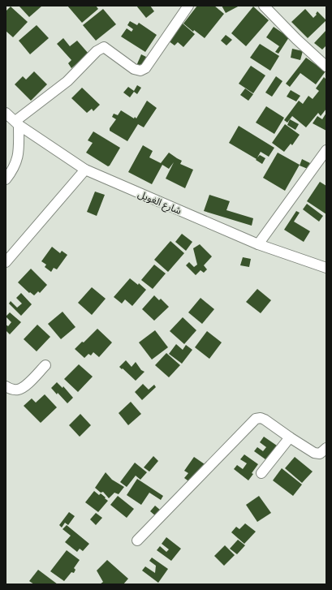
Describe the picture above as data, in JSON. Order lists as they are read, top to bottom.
{
  "streets": {
    "street": ["شارع الغويل"]
  }
}
